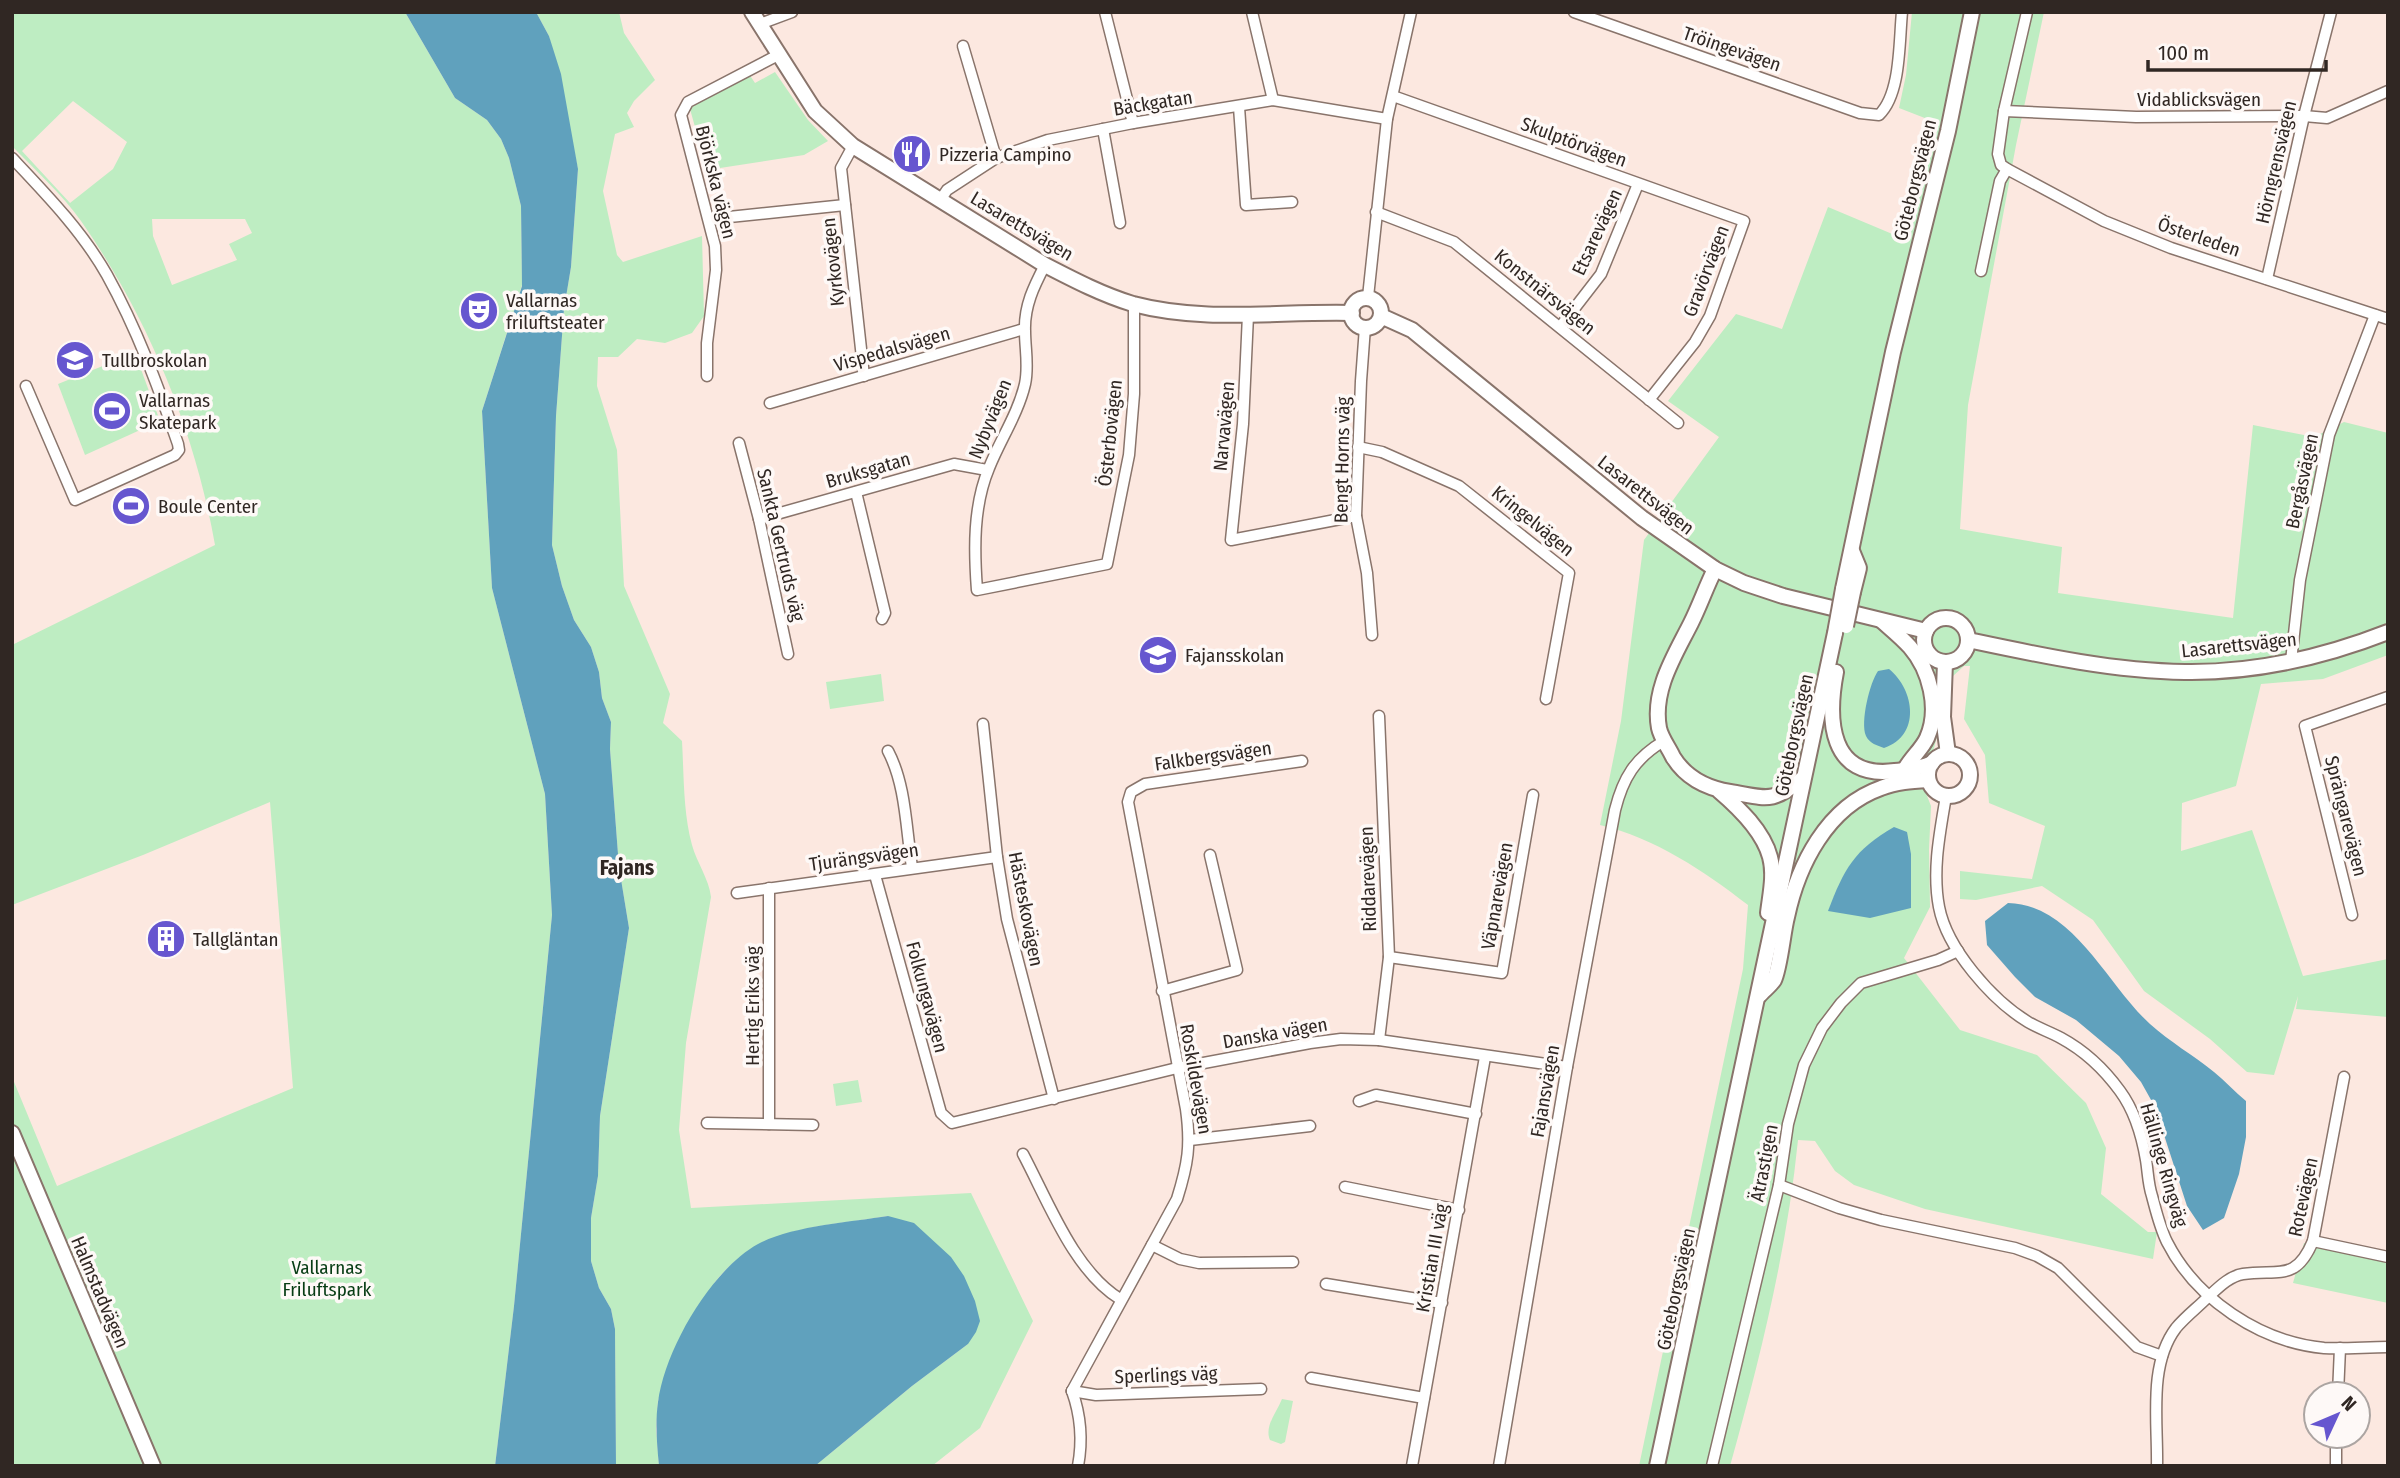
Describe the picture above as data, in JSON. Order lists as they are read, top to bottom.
{
  "streets": {
    "main road": ["Göteborgsvägen", "Lasarettsvägen", "Halmstadvägen"],
    "street": [
      "Tröingevägen",
      "Vidablicksvägen",
      "Bäckgatan",
      "Skulptörvägen",
      "Hörngrensvägen",
      "Björkska vägen",
      "Etsarevägen",
      "Österleden",
      "Kyrkovägen",
      "Gravörvägen",
      "Konstnärsvägen",
      "Vispedalsvägen",
      "Nybyvägen",
      "Narvavägen",
      "Österbovägen",
      "Bengt Horns väg",
      "Bruksgatan",
      "Bergåsvägen",
      "Kringelvägen",
      "Sankta Gertruds väg",
      "Falkbergsvägen",
      "Sprängarevägen",
      "Tjurängsvägen",
      "Riddarevägen",
      "Väpnarevägen",
      "Hästeskovägen",
      "Folkungavägen",
      "Hertig Eriks väg",
      "Danska vägen",
      "Roskildevägen",
      "Fajansvägen",
      "Ätrastigen",
      "Hällinge Ringväg",
      "Rotevägen",
      "Kristian III väg",
      "Sperlings väg"
    ]
  },
  "crossings": [
    ["Vidablicksvägen", "Hörngrensvägen"],
    ["Bäckgatan", "Lasarettsvägen"],
    ["Skulptörvägen", "Etsarevägen"],
    ["Skulptörvägen", "Gravörvägen"],
    ["Hörngrensvägen", "Österleden"],
    ["Björkska vägen", "Lasarettsvägen"],
    ["Lasarettsvägen", "Kyrkovägen"],
    ["Lasarettsvägen", "Nybyvägen"],
    ["Lasarettsvägen", "Narvavägen"],
    ["Lasarettsvägen", "Österbovägen"],
    ["Lasarettsvägen", "Bengt Horns väg"],
    ["Lasarettsvägen", "Bergåsvägen"],
    ["Etsarevägen", "Konstnärsvägen"],
    ["Österleden", "Bergåsvägen"],
    ["Kyrkovägen", "Vispedalsvägen"],
    ["Gravörvägen", "Konstnärsvägen"],
    ["Vispedalsvägen", "Nybyvägen"],
    ["Nybyvägen", "Österbovägen"],
    ["Nybyvägen", "Bruksgatan"],
    ["Narvavägen", "Bengt Horns väg"],
    ["Bengt Horns väg", "Kringelvägen"],
    ["Bruksgatan", "Sankta Gertruds väg"],
    ["Falkbergsvägen", "Roskildevägen"],
    ["Tjurängsvägen", "Hästeskovägen"],
    ["Tjurängsvägen", "Folkungavägen"],
    ["Tjurängsvägen", "Hertig Eriks väg"],
    ["Riddarevägen", "Väpnarevägen"],
    ["Riddarevägen", "Danska vägen"],
    ["Hästeskovägen", "Danska vägen"],
    ["Folkungavägen", "Danska vägen"],
    ["Danska vägen", "Roskildevägen"],
    ["Danska vägen", "Fajansvägen"],
    ["Danska vägen", "Kristian III väg"],
    ["Roskildevägen", "Sperlings väg"],
    ["Ätrastigen", "Hällinge Ringväg"],
    ["Hällinge Ringväg", "Rotevägen"]
  ],
  "districts": ["Fajans"],
  "parks": ["Vallarnas Friluftspark"],
  "places": {
    "restaurant": ["Pizzeria Campino"],
    "theatre": ["Vallarnas friluftsteater"],
    "school or university": ["Tullbroskolan", "Fajansskolan"],
    "sports": ["Vallarnas Skatepark", "Boule Center"],
    "building": ["Tallgläntan"]
  },
  "scale_bar": "100 m",
  "north": "top right"
}
